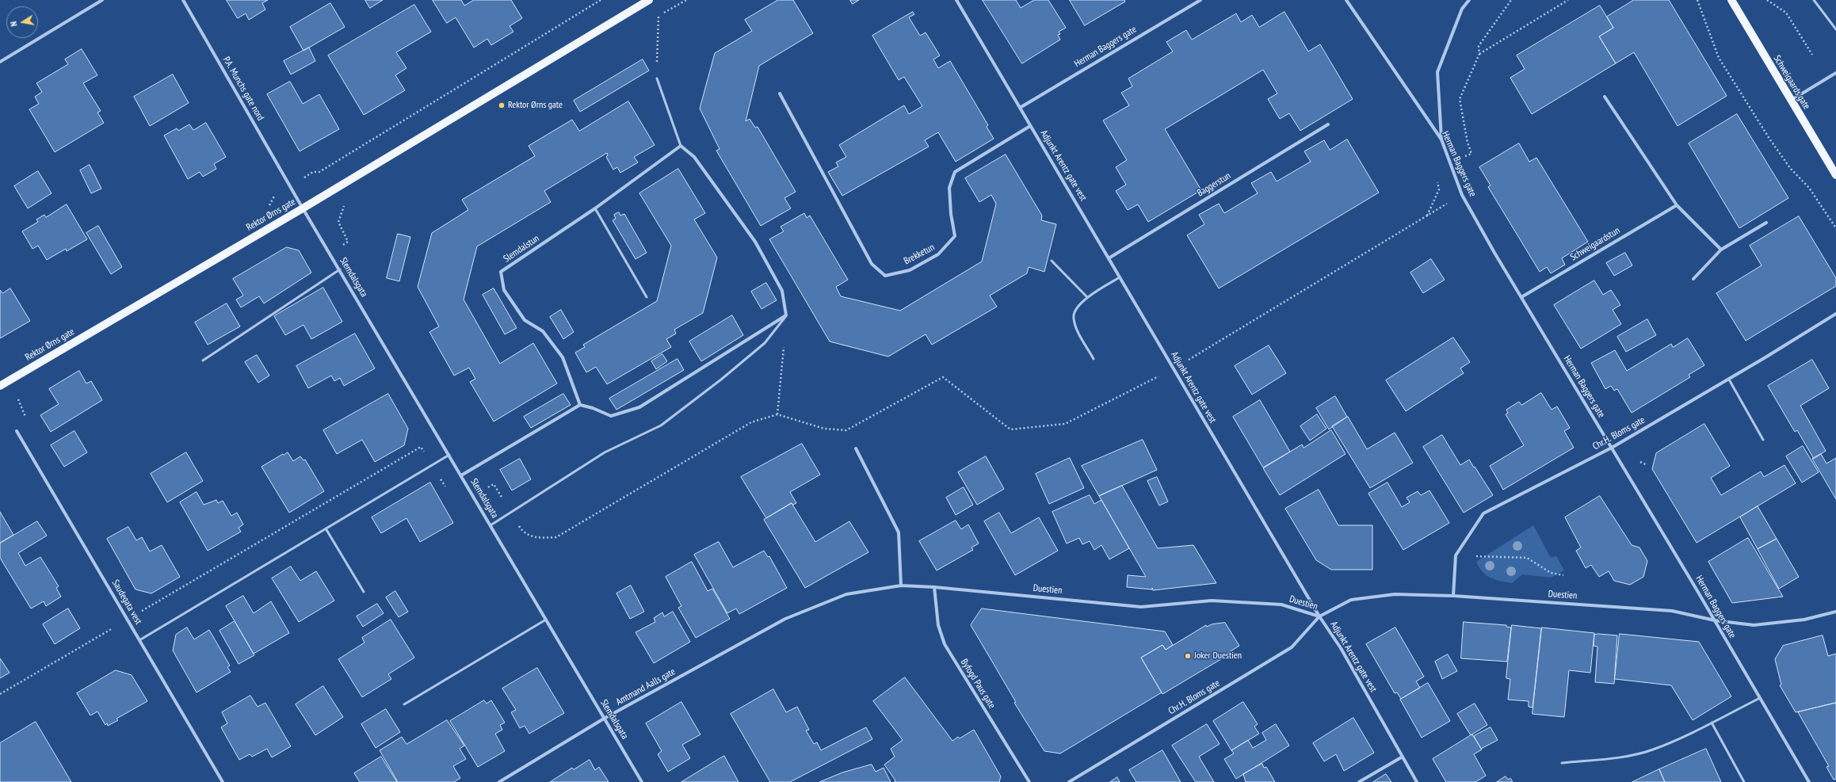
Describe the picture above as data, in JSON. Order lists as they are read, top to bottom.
{
  "streets": {
    "main road": ["Schweigaards gate", "Rektor Ørns gate"],
    "street": [
      "Herman Baggers gate",
      "P.A. Munchs gate nord",
      "Adjunkt Arentz gate vest",
      "Baggerstun",
      "Schweigaardstun",
      "Slemdalstun",
      "Brekketun",
      "Slemdalsgata",
      "Chr.H. Bloms gate",
      "Duestien",
      "Saudegata vest",
      "Byfogd Paus gate",
      "Amtmand Aalls gate"
    ]
  },
  "crossings": [
    ["Herman Baggers gate", "Adjunkt Arentz gate vest"],
    ["Herman Baggers gate", "Schweigaardstun"],
    ["Herman Baggers gate", "Chr.H. Bloms gate"],
    ["Herman Baggers gate", "Duestien"],
    ["P.A. Munchs gate nord", "Rektor Ørns gate"],
    ["P.A. Munchs gate nord", "Slemdalsgata"],
    ["Adjunkt Arentz gate vest", "Baggerstun"],
    ["Adjunkt Arentz gate vest", "Brekketun"],
    ["Adjunkt Arentz gate vest", "Chr.H. Bloms gate"],
    ["Adjunkt Arentz gate vest", "Duestien"],
    ["Rektor Ørns gate", "Slemdalsgata"],
    ["Slemdalsgata", "Amtmand Aalls gate"],
    ["Chr.H. Bloms gate", "Duestien"],
    ["Duestien", "Byfogd Paus gate"],
    ["Duestien", "Amtmand Aalls gate"]
  ],
  "places": ["Rektor Ørns gate", "Joker Duestien"],
  "north": "left"
}
